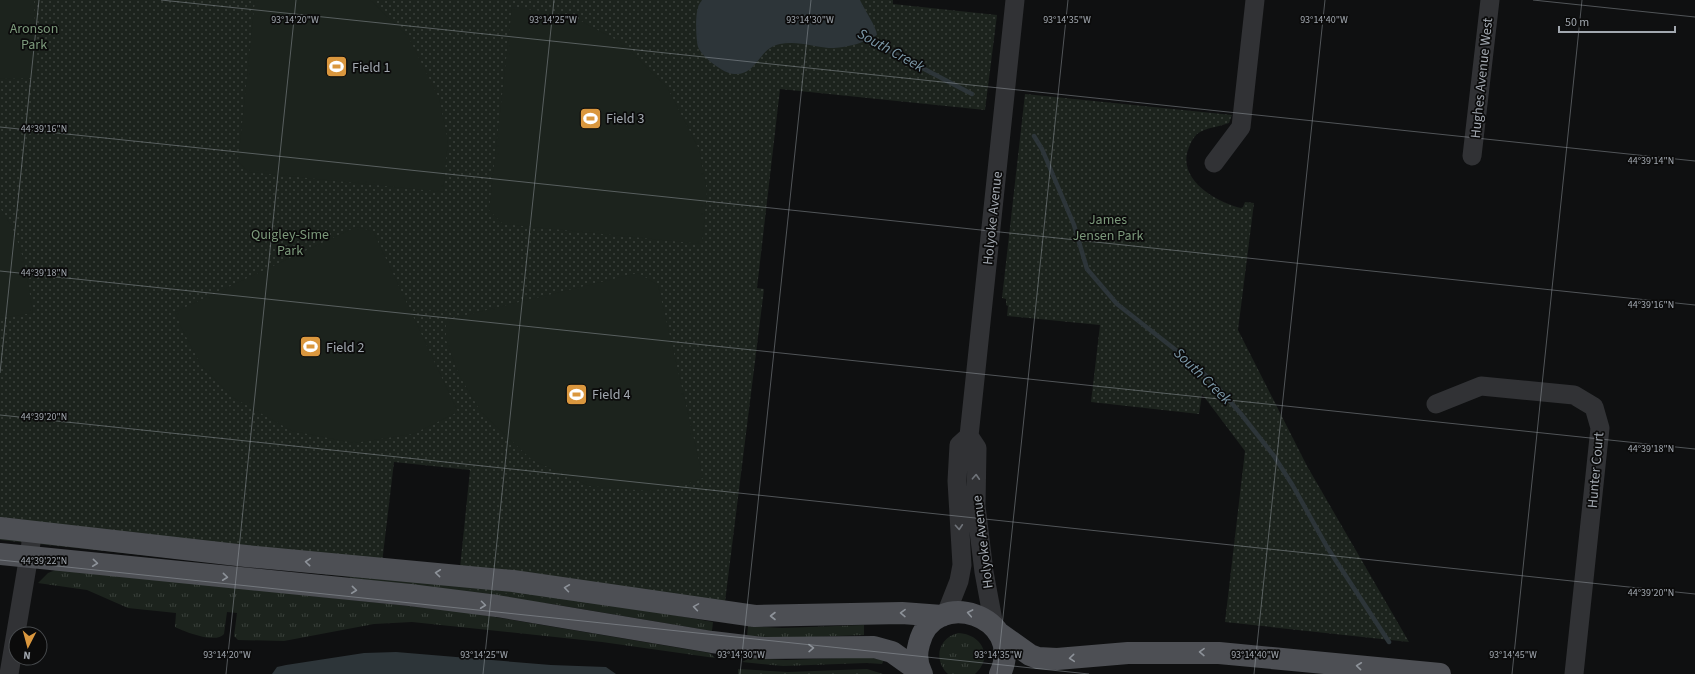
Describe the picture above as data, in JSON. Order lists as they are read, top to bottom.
{
  "streets": {
    "street": ["Hughes Avenue West", "Holyoke Avenue", "Hunter Court"]
  },
  "water": ["South Creek"],
  "parks": ["Aronson Park", "James Jensen Park", "Quigley-Sime Park"],
  "places": {
    "sports": [
      "Field 1",
      "Field 3",
      "Field 2",
      "Field 4"
    ]
  },
  "scale_bar": "50 m",
  "north": "bottom",
  "coordinates": [
    "93°14'20\"W",
    "93°14'25\"W",
    "93°14'30\"W",
    "93°14'35\"W",
    "93°14'40\"W",
    "44°39'16\"N",
    "44°39'14\"N",
    "44°39'18\"N",
    "44°39'20\"N",
    "44°39'22\"N",
    "93°14'45\"W"
  ]
}
